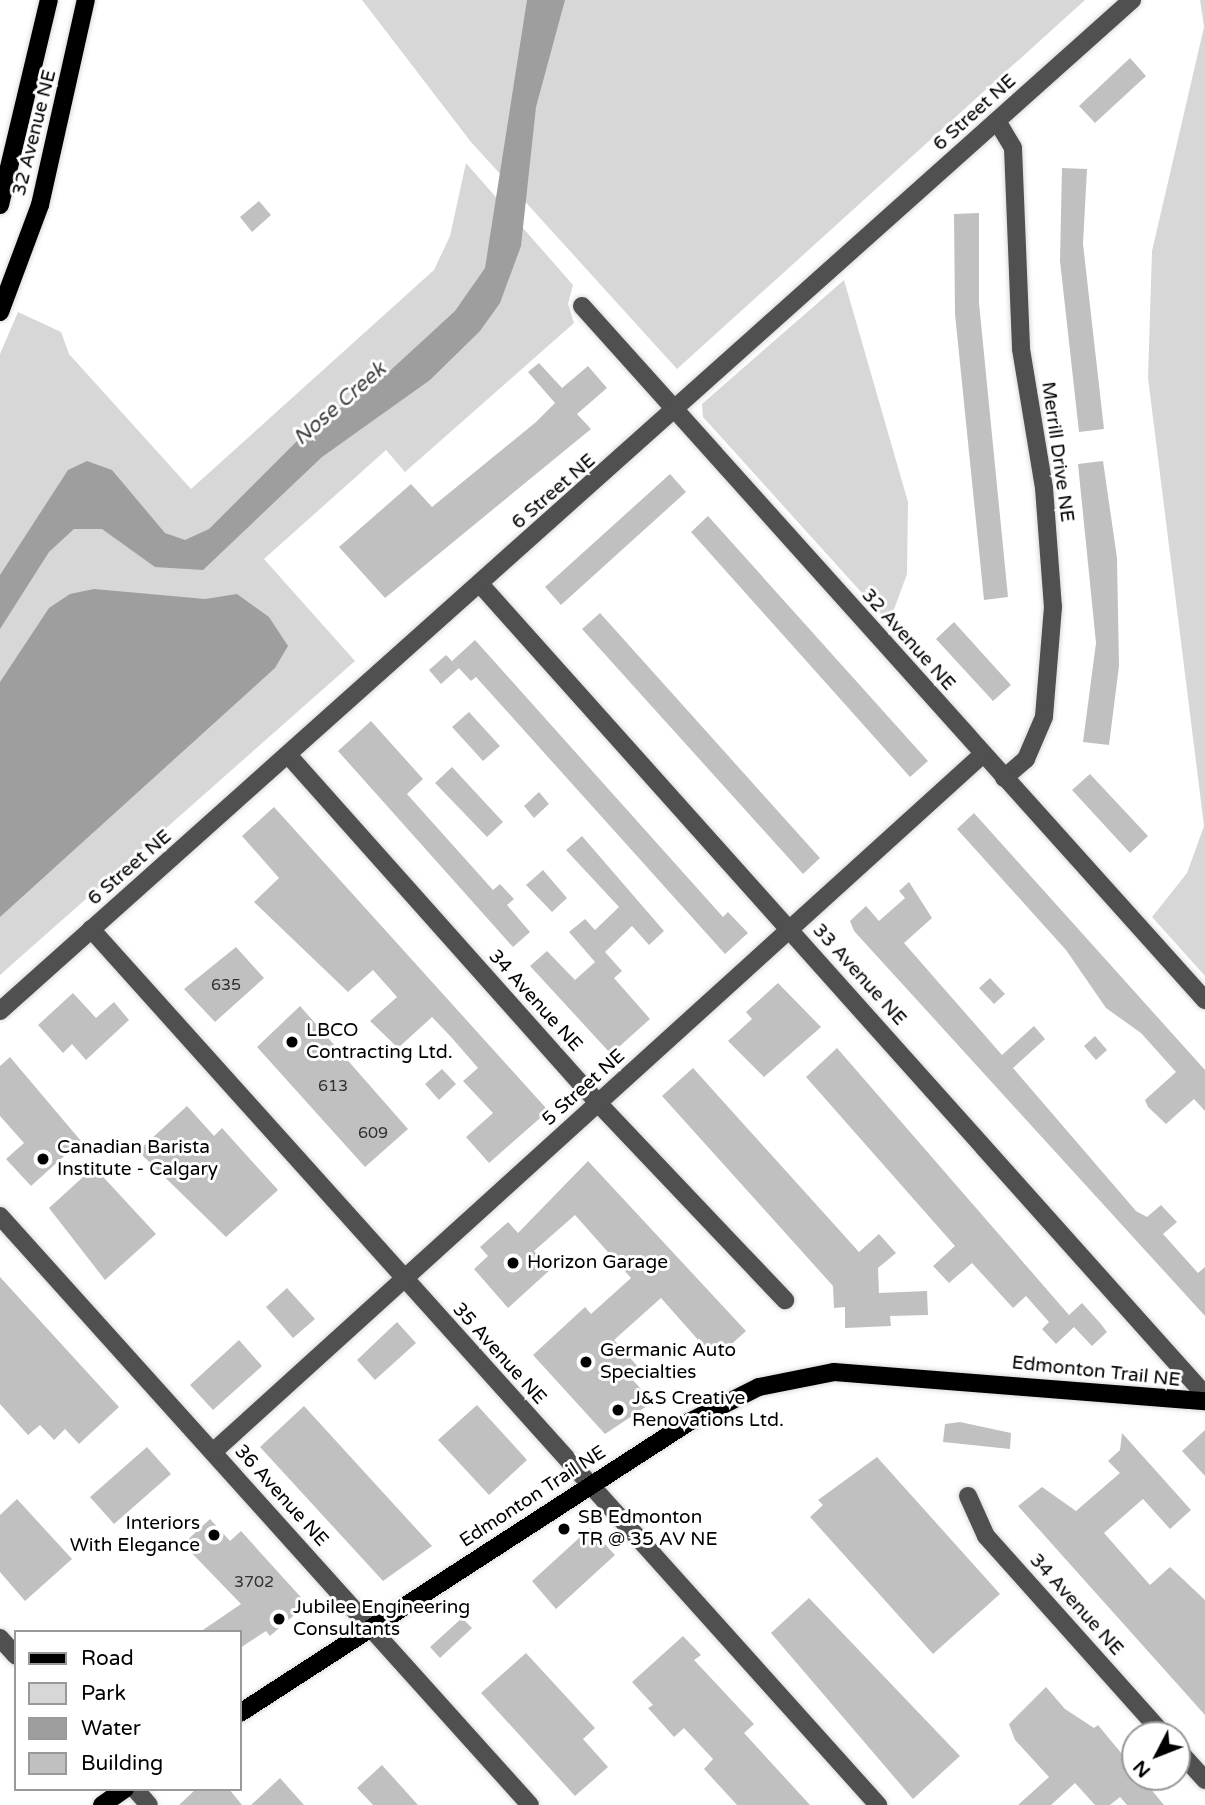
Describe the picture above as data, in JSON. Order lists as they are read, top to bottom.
{
  "streets": {
    "main road": ["32 Avenue NE", "Edmonton Trail NE"],
    "street": [
      "6 Street NE",
      "Merrill Drive NE",
      "33 Avenue NE",
      "34 Avenue NE",
      "5 Street NE",
      "35 Avenue NE",
      "36 Avenue NE"
    ]
  },
  "crossings": [
    ["6 Street NE", "32 Avenue NE"],
    ["6 Street NE", "Merrill Drive NE"],
    ["6 Street NE", "33 Avenue NE"],
    ["6 Street NE", "34 Avenue NE"],
    ["6 Street NE", "35 Avenue NE"],
    ["32 Avenue NE", "Merrill Drive NE"],
    ["32 Avenue NE", "5 Street NE"],
    ["33 Avenue NE", "5 Street NE"],
    ["34 Avenue NE", "5 Street NE"],
    ["5 Street NE", "35 Avenue NE"],
    ["5 Street NE", "36 Avenue NE"],
    ["35 Avenue NE", "Edmonton Trail NE"],
    ["Edmonton Trail NE", "36 Avenue NE"]
  ],
  "water": ["Nose Creek"],
  "places": [
    "LBCO Contracting Ltd.",
    "Canadian Barista Institute - Calgary",
    "Horizon Garage",
    "Germanic Auto Specialties",
    "J&S Creative Renovations Ltd.",
    "SB Edmonton TR @ 35 AV NE",
    "Interiors With Elegance",
    "Jubilee Engineering Consultants"
  ],
  "house_numbers": [
    "635",
    "613",
    "609",
    "3702"
  ],
  "legend": [
    "Road",
    "Park",
    "Water",
    "Building"
  ],
  "north": "bottom left"
}
